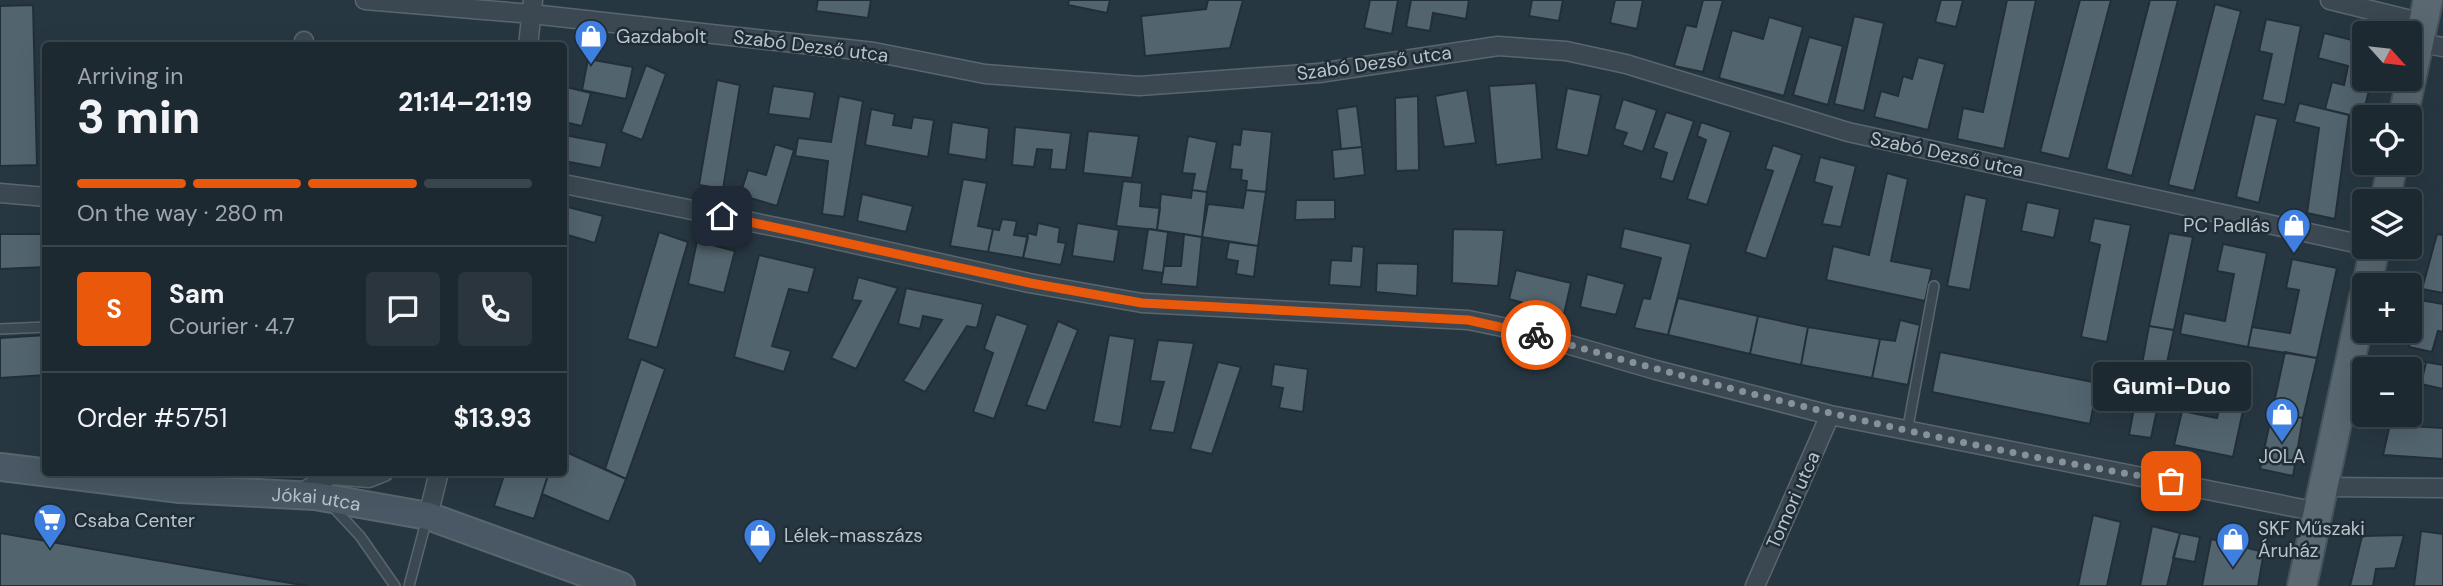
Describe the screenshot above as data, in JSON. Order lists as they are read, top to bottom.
{
  "streets": {
    "main road": ["Jókai utca"],
    "street": ["Szabó Dezső utca", "Tomori utca"]
  },
  "places": {
    "shop": [
      "Gazdabolt",
      "PC Padlás",
      "JOLA",
      "Lélek-masszázs",
      "SKF Műszaki Áruház"
    ],
    "other": ["Gumi-Duo"],
    "supermarket": ["Csaba Center"]
  },
  "north": "bottom right",
  "page": {
    "map_buttons": ["+", "−"],
    "heading": ["3 min", "Arriving in", "21:14–21:19"],
    "panel": [
      "Sam",
      "Courier · 4.7",
      "Order #5751",
      "$13.93"
    ],
    "bar": "On the way · 280 m",
    "round": "S",
    "bubble": "Gumi-Duo"
  }
}
